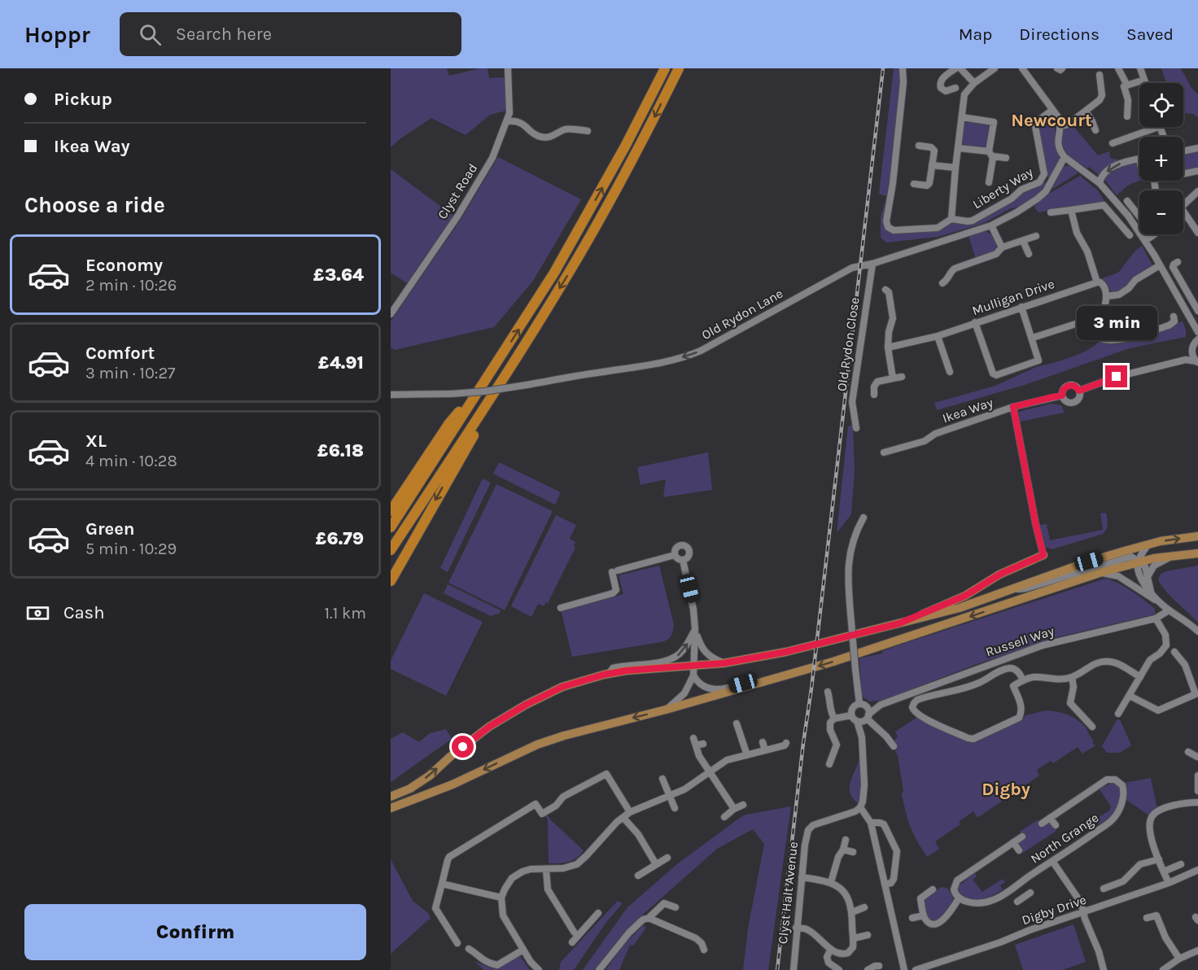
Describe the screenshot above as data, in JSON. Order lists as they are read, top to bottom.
{
  "streets": {
    "street": [
      "Liberty Way",
      "Clyst Road",
      "Mulligan Drive",
      "Old Rydon Lane",
      "Old Rydon Close",
      "Ikea Way",
      "Russell Way",
      "North Grange",
      "Clyst Halt Avenue",
      "Digby Drive"
    ]
  },
  "crossings": [
    ["Old Rydon Lane", "Old Rydon Close"]
  ],
  "one_way": ["Old Rydon Lane"],
  "districts": ["Newcourt", "Digby"],
  "page": {
    "header": "Hoppr",
    "search": "Search here",
    "nav": ["Map", "Directions", "Saved"],
    "banner": ["Pickup", "Ikea Way"],
    "map_buttons": ["+", "−"],
    "heading": "Choose a ride",
    "list": [
      {
        "name": "Economy",
        "note": "2 min · 10:26",
        "value": "£3.64"
      },
      {
        "name": "Comfort",
        "note": "3 min · 10:27",
        "value": "£4.91"
      },
      {
        "name": "XL",
        "note": "4 min · 10:28",
        "value": "£6.18"
      },
      {
        "name": "Green",
        "note": "5 min · 10:29",
        "value": "£6.79"
      }
    ],
    "bubble": "3 min",
    "pay": ["Cash", "1.1 km"],
    "buttons": "Confirm"
  }
}
